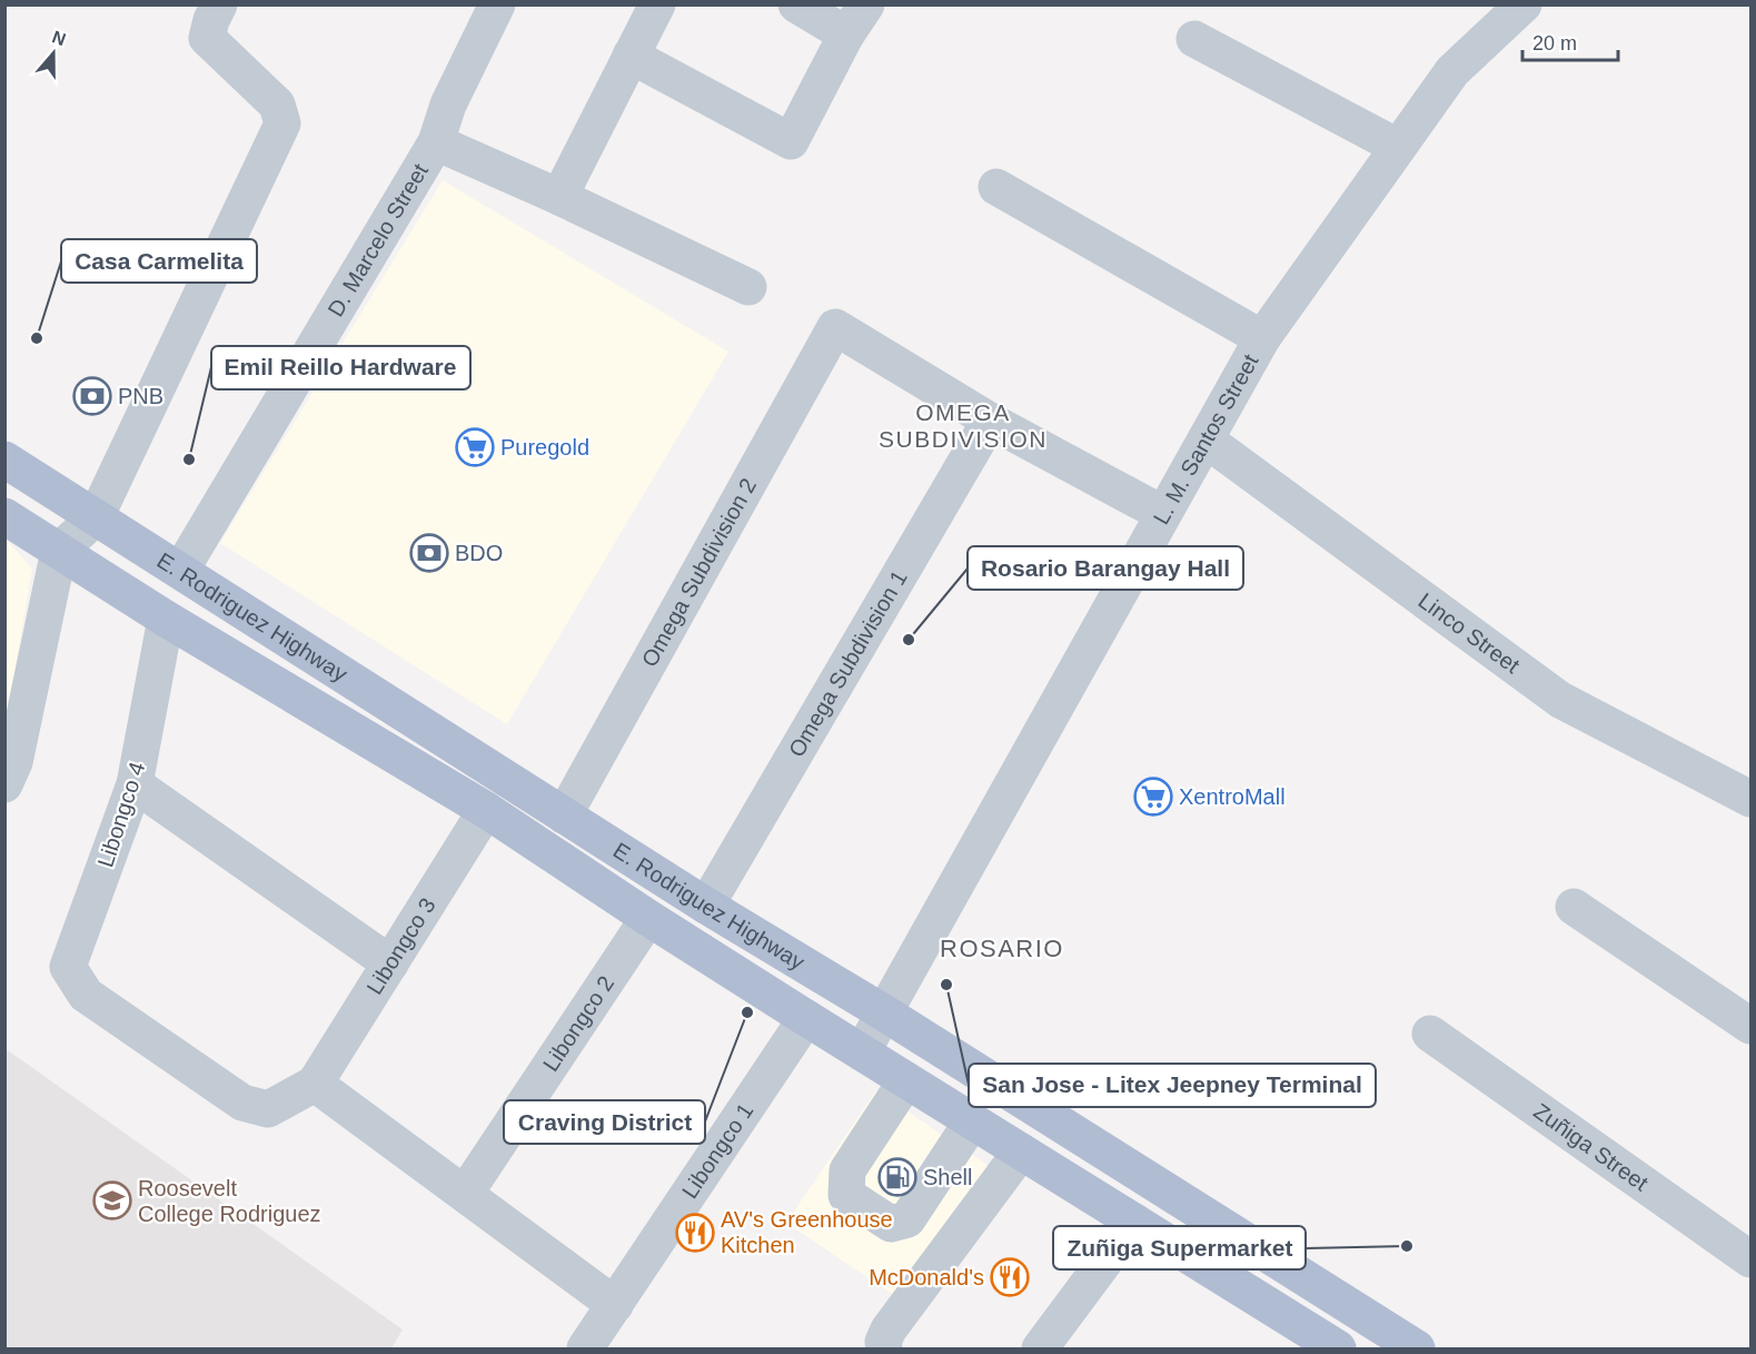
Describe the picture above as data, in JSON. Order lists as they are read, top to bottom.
{
  "streets": {
    "main road": ["E. Rodriguez Highway"],
    "street": [
      "D. Marcelo Street",
      "L. M. Santos Street",
      "Omega Subdivision 2",
      "Linco Street",
      "Omega Subdivision 1",
      "Libongco 4",
      "Libongco 3",
      "Libongco 2",
      "Zuñiga Street",
      "Libongco 1"
    ]
  },
  "crossings": [
    ["D. Marcelo Street", "E. Rodriguez Highway"],
    ["L. M. Santos Street", "E. Rodriguez Highway"],
    ["L. M. Santos Street", "Linco Street"],
    ["Omega Subdivision 2", "E. Rodriguez Highway"],
    ["Omega Subdivision 2", "Omega Subdivision 1"],
    ["E. Rodriguez Highway", "Omega Subdivision 1"],
    ["E. Rodriguez Highway", "Libongco 4"],
    ["E. Rodriguez Highway", "Libongco 3"],
    ["E. Rodriguez Highway", "Libongco 2"],
    ["E. Rodriguez Highway", "Libongco 1"],
    ["Libongco 4", "Libongco 3"]
  ],
  "districts": ["OMEGA SUBDIVISION", "ROSARIO"],
  "places": {
    "other": [
      "Casa Carmelita",
      "Emil Reillo Hardware",
      "Rosario Barangay Hall",
      "San Jose - Litex Jeepney Terminal",
      "Craving District",
      "Zuñiga Supermarket"
    ],
    "bank": ["PNB", "BDO"],
    "supermarket": ["Puregold", "XentroMall"],
    "fuel station": ["Shell"],
    "school or university": ["Roosevelt College Rodriguez"],
    "restaurant": ["AV's Greenhouse Kitchen", "McDonald's"]
  },
  "scale_bar": "20 m",
  "north": "top"
}
